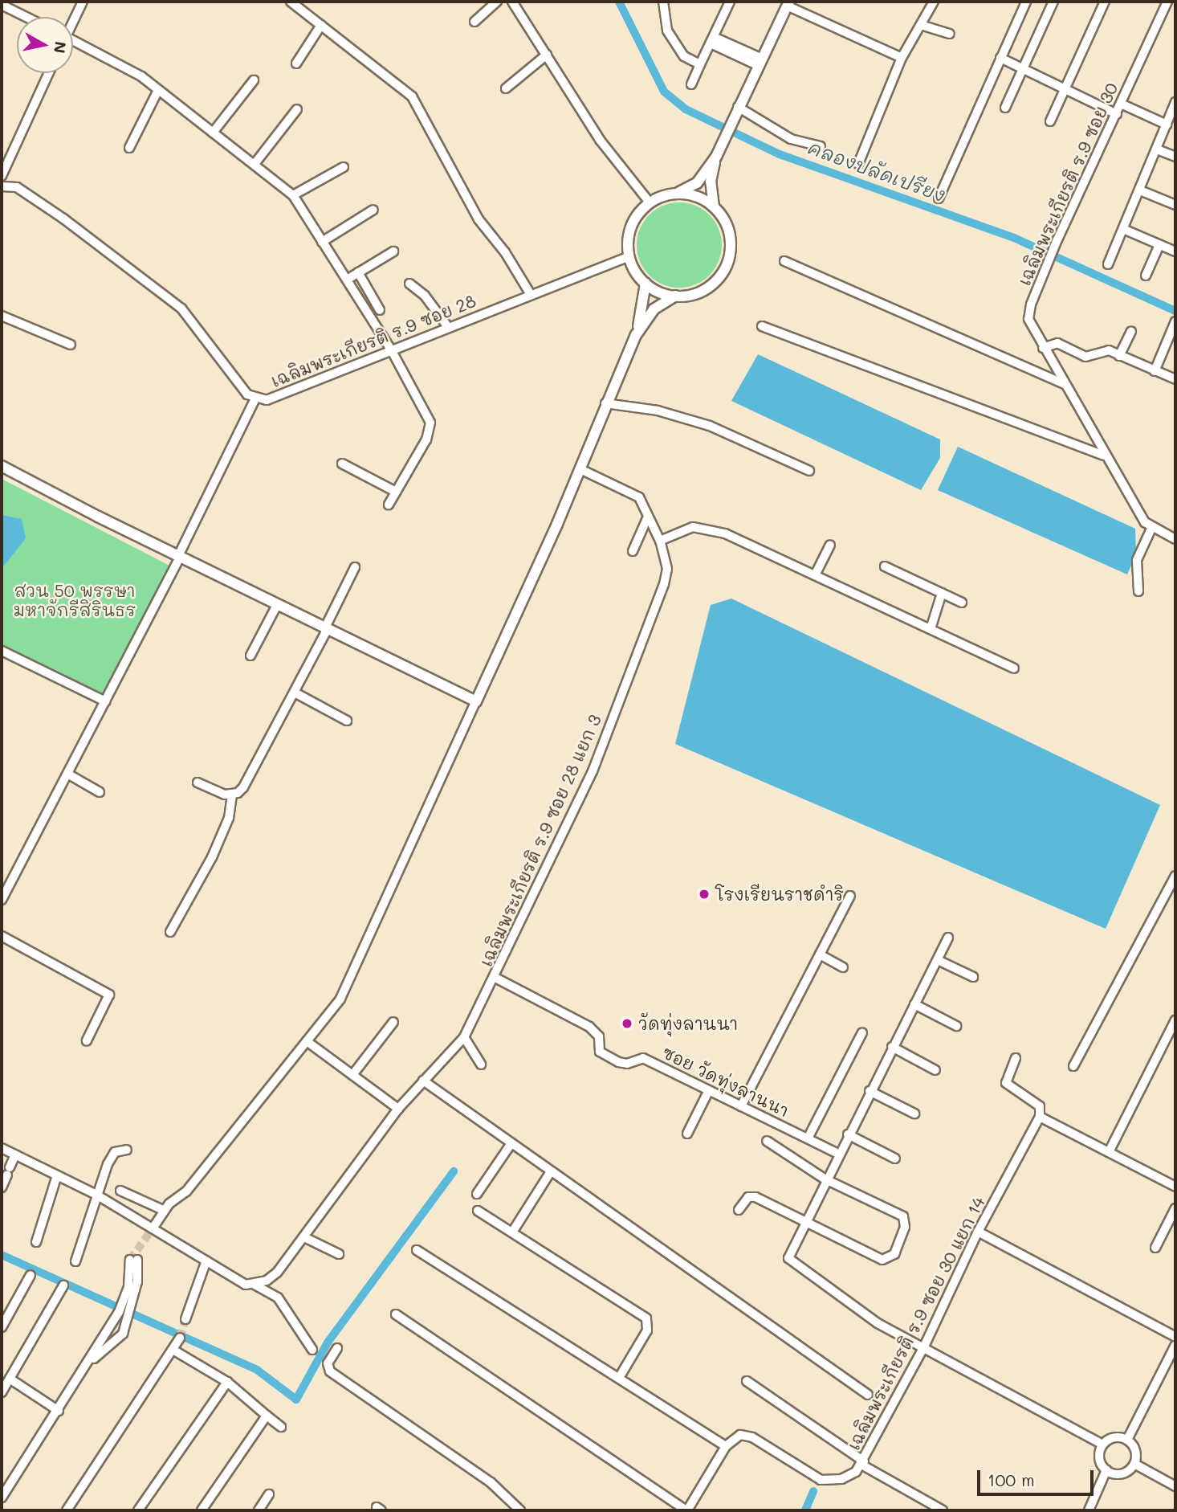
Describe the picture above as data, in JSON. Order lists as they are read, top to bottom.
{
  "streets": {
    "street": [
      "เฉลิมพระเกียรติ ร.9 ซอย 30",
      "เฉลิมพระเกียรติ ร.9 ซอย 28",
      "เฉลิมพระเกียรติ ร.9 ซอย 28 แยก 3",
      "ซอย วัดทุ่งลานนา",
      "เฉลิมพระเกียรติ ร.9 ซอย 30 แยก 14"
    ]
  },
  "crossings": [
    ["เฉลิมพระเกียรติ ร.9 ซอย 28 แยก 3", "ซอย วัดทุ่งลานนา"]
  ],
  "water": ["คลองปลัดเปรียง"],
  "parks": ["สวน 50 พรรษา มหาจักรีสิรินธร"],
  "places": ["โรงเรียนราชดำริ", "วัดทุ่งลานนา"],
  "scale_bar": "100 m",
  "north": "right"
}
